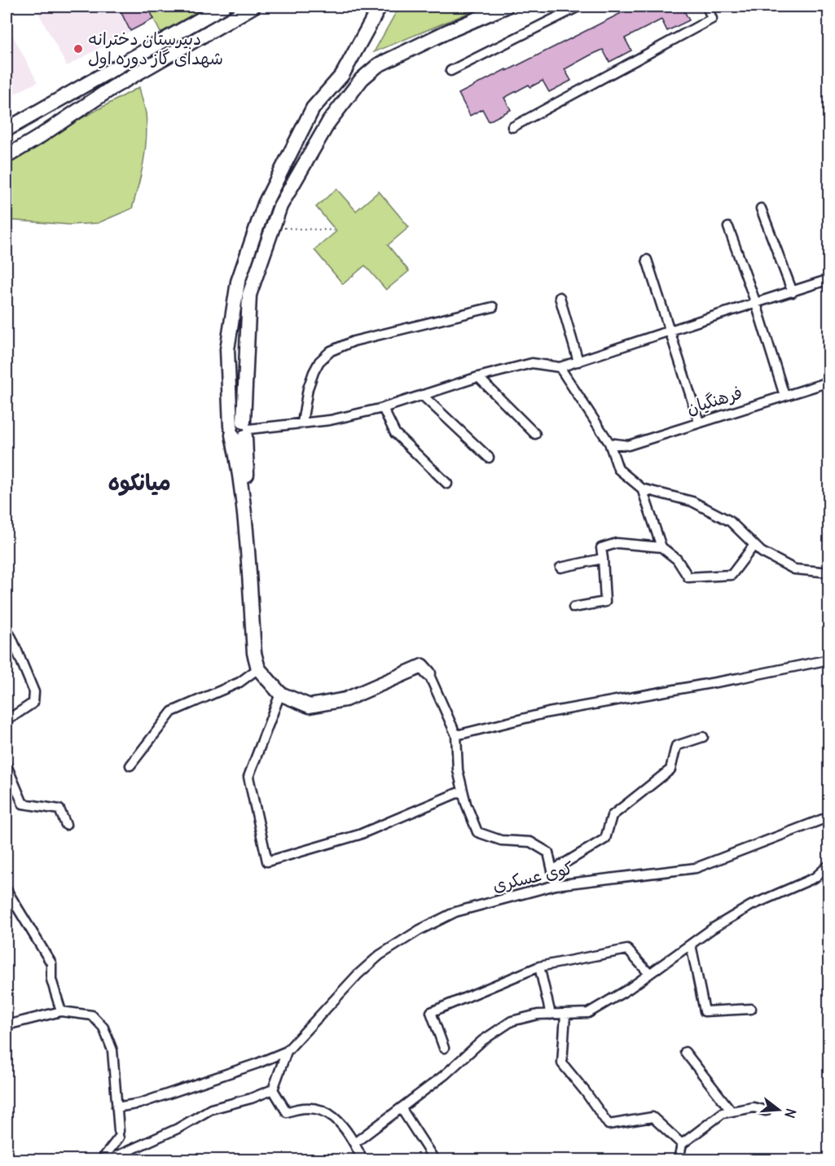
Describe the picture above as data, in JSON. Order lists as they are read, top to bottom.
{
  "streets": {
    "street": ["فرهنگیان", "کوی عسکری"]
  },
  "districts": ["میانکوه"],
  "places": ["دبیرستان دخترانه شهدای گاز دوره اول"],
  "north": "right"
}
